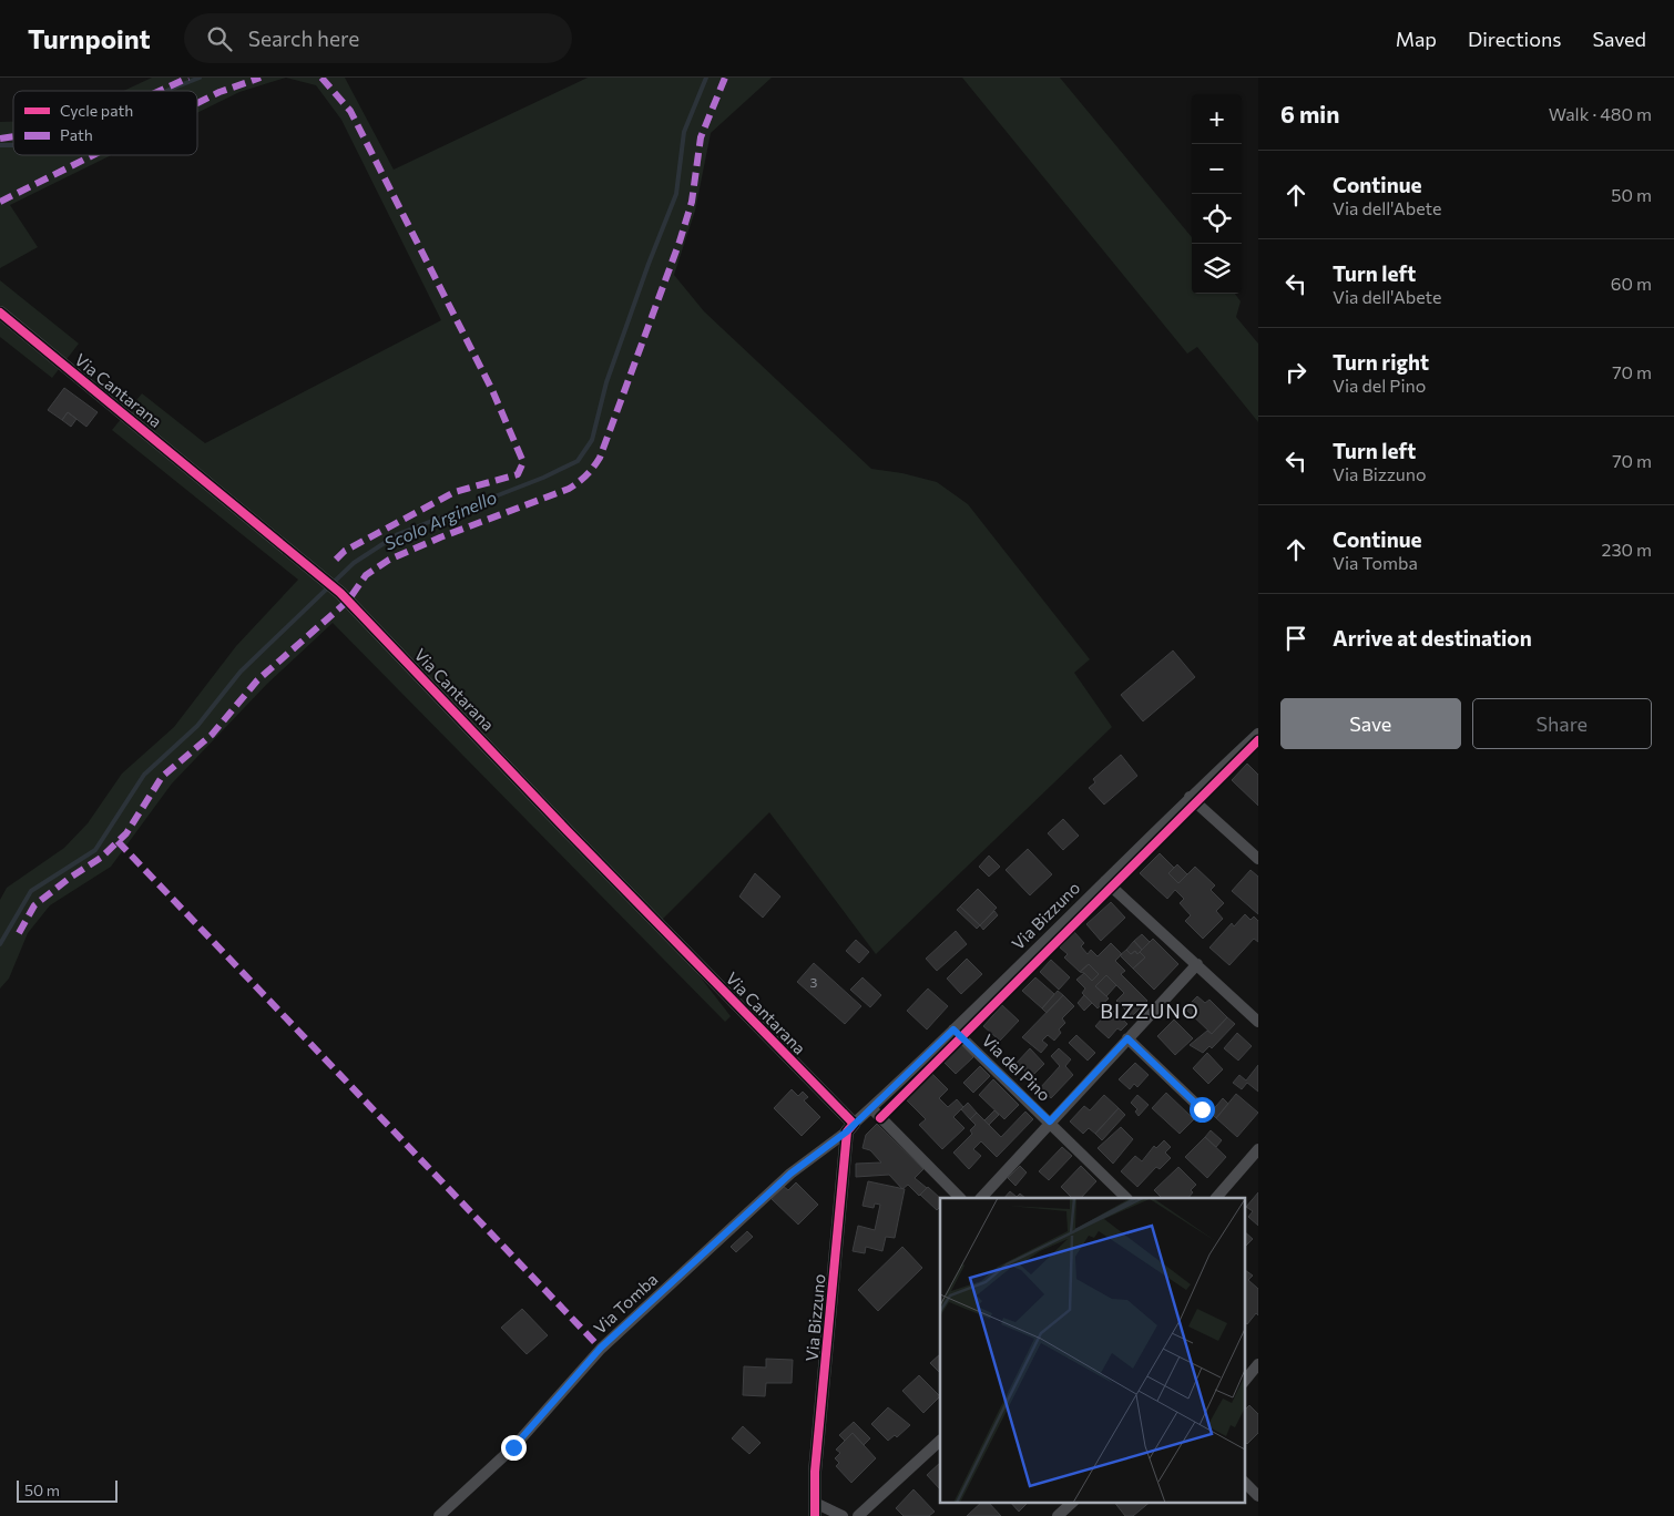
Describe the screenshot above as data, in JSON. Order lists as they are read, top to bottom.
{
  "streets": {
    "street": [
      "Via Cantarana",
      "Via Bizzuno",
      "Via del Pino",
      "Via Tomba"
    ]
  },
  "crossings": [
    ["Via Cantarana", "Via Bizzuno"],
    ["Via Cantarana", "Via Tomba"],
    ["Via Bizzuno", "Via del Pino"],
    ["Via Bizzuno", "Via Tomba"]
  ],
  "districts": ["BIZZUNO"],
  "water": ["Scolo Arginello"],
  "house_numbers": ["3"],
  "legend": ["Cycle path", "Path"],
  "scale_bar": "50 m",
  "page": {
    "header": "Turnpoint",
    "search": "Search here",
    "nav": ["Map", "Directions", "Saved"],
    "heading": ["6 min", "Walk · 480 m"],
    "map_buttons": ["+", "−"],
    "list": [
      ["Continue", "Via dell'Abete", "50 m"],
      ["Turn left", "Via dell'Abete", "60 m"],
      ["Turn right", "Via del Pino", "70 m"],
      ["Turn left", "Via Bizzuno", "70 m"],
      ["Continue", "Via Tomba", "230 m"],
      "Arrive at destination"
    ],
    "buttons": ["Save", "Share"],
    "scale": "50 m"
  }
}
